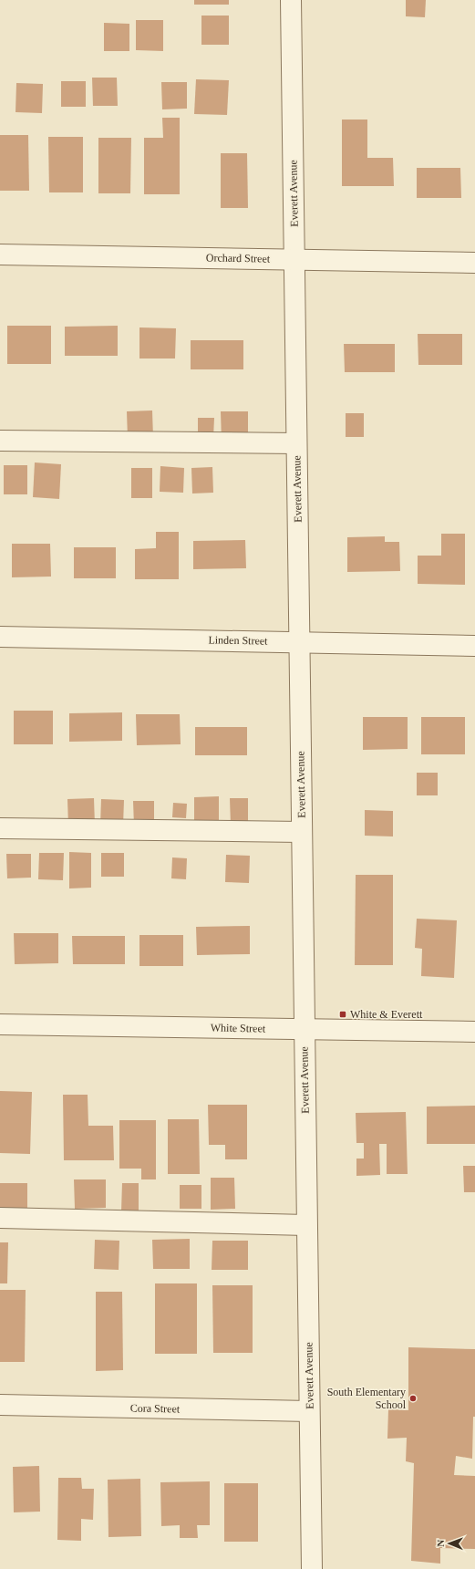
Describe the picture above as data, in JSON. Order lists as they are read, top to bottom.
{
  "streets": {
    "street": [
      "Everett Avenue",
      "Orchard Street",
      "Linden Street",
      "White Street",
      "Cora Street"
    ]
  },
  "crossings": [
    ["Everett Avenue", "Orchard Street"],
    ["Everett Avenue", "Linden Street"],
    ["Everett Avenue", "White Street"],
    ["Everett Avenue", "Cora Street"]
  ],
  "places": {
    "transit": ["White & Everett"],
    "other": ["South Elementary School"]
  },
  "north": "left"
}
